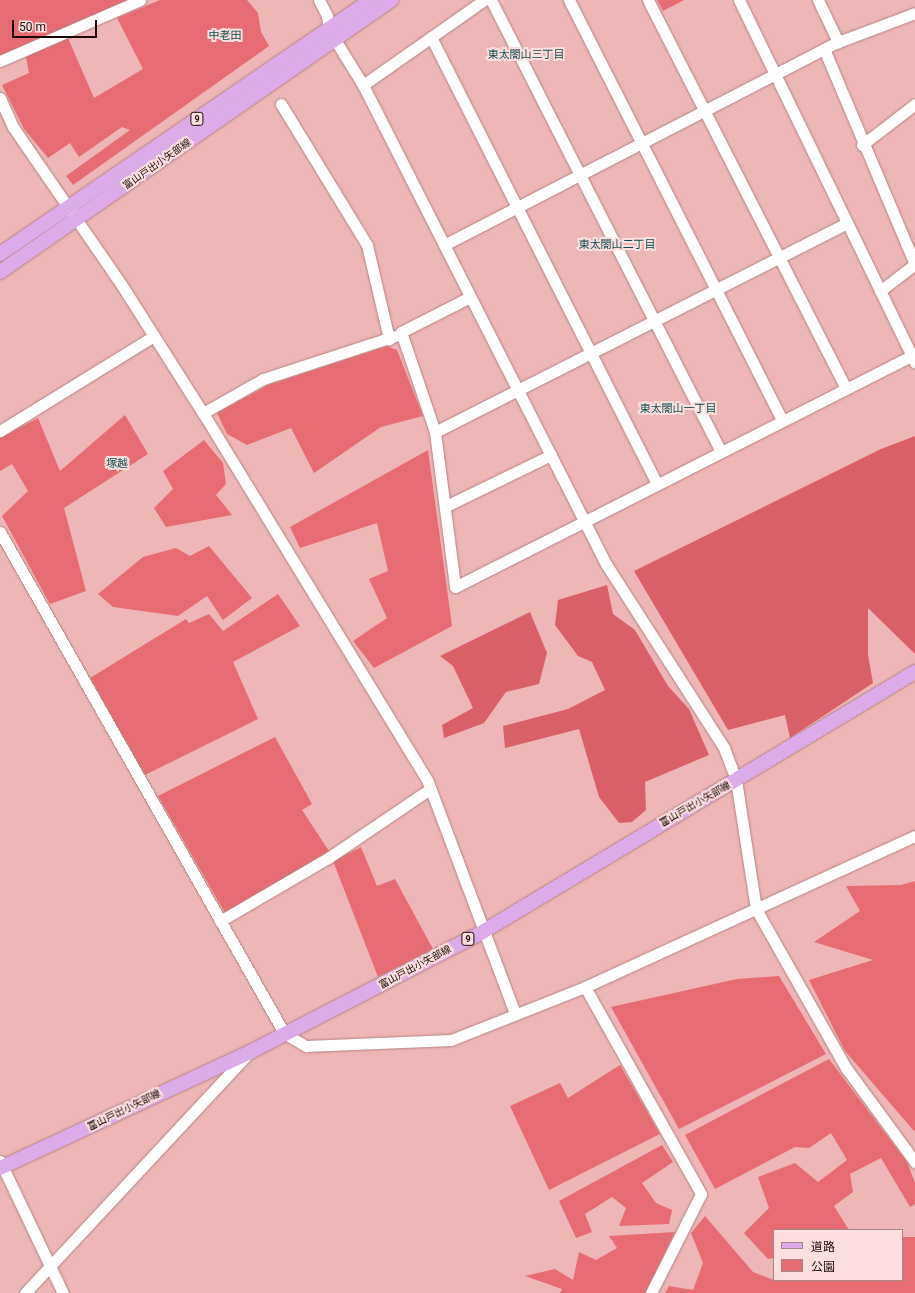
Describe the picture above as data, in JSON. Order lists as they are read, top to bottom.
{
  "streets": {
    "main road": ["9", "富山戸出小矢部線"]
  },
  "districts": [
    "中老田",
    "東太閤山三丁目",
    "東太閤山二丁目",
    "東太閤山一丁目",
    "塚越"
  ],
  "legend": ["道路", "公園"],
  "scale_bar": "50 m"
}
